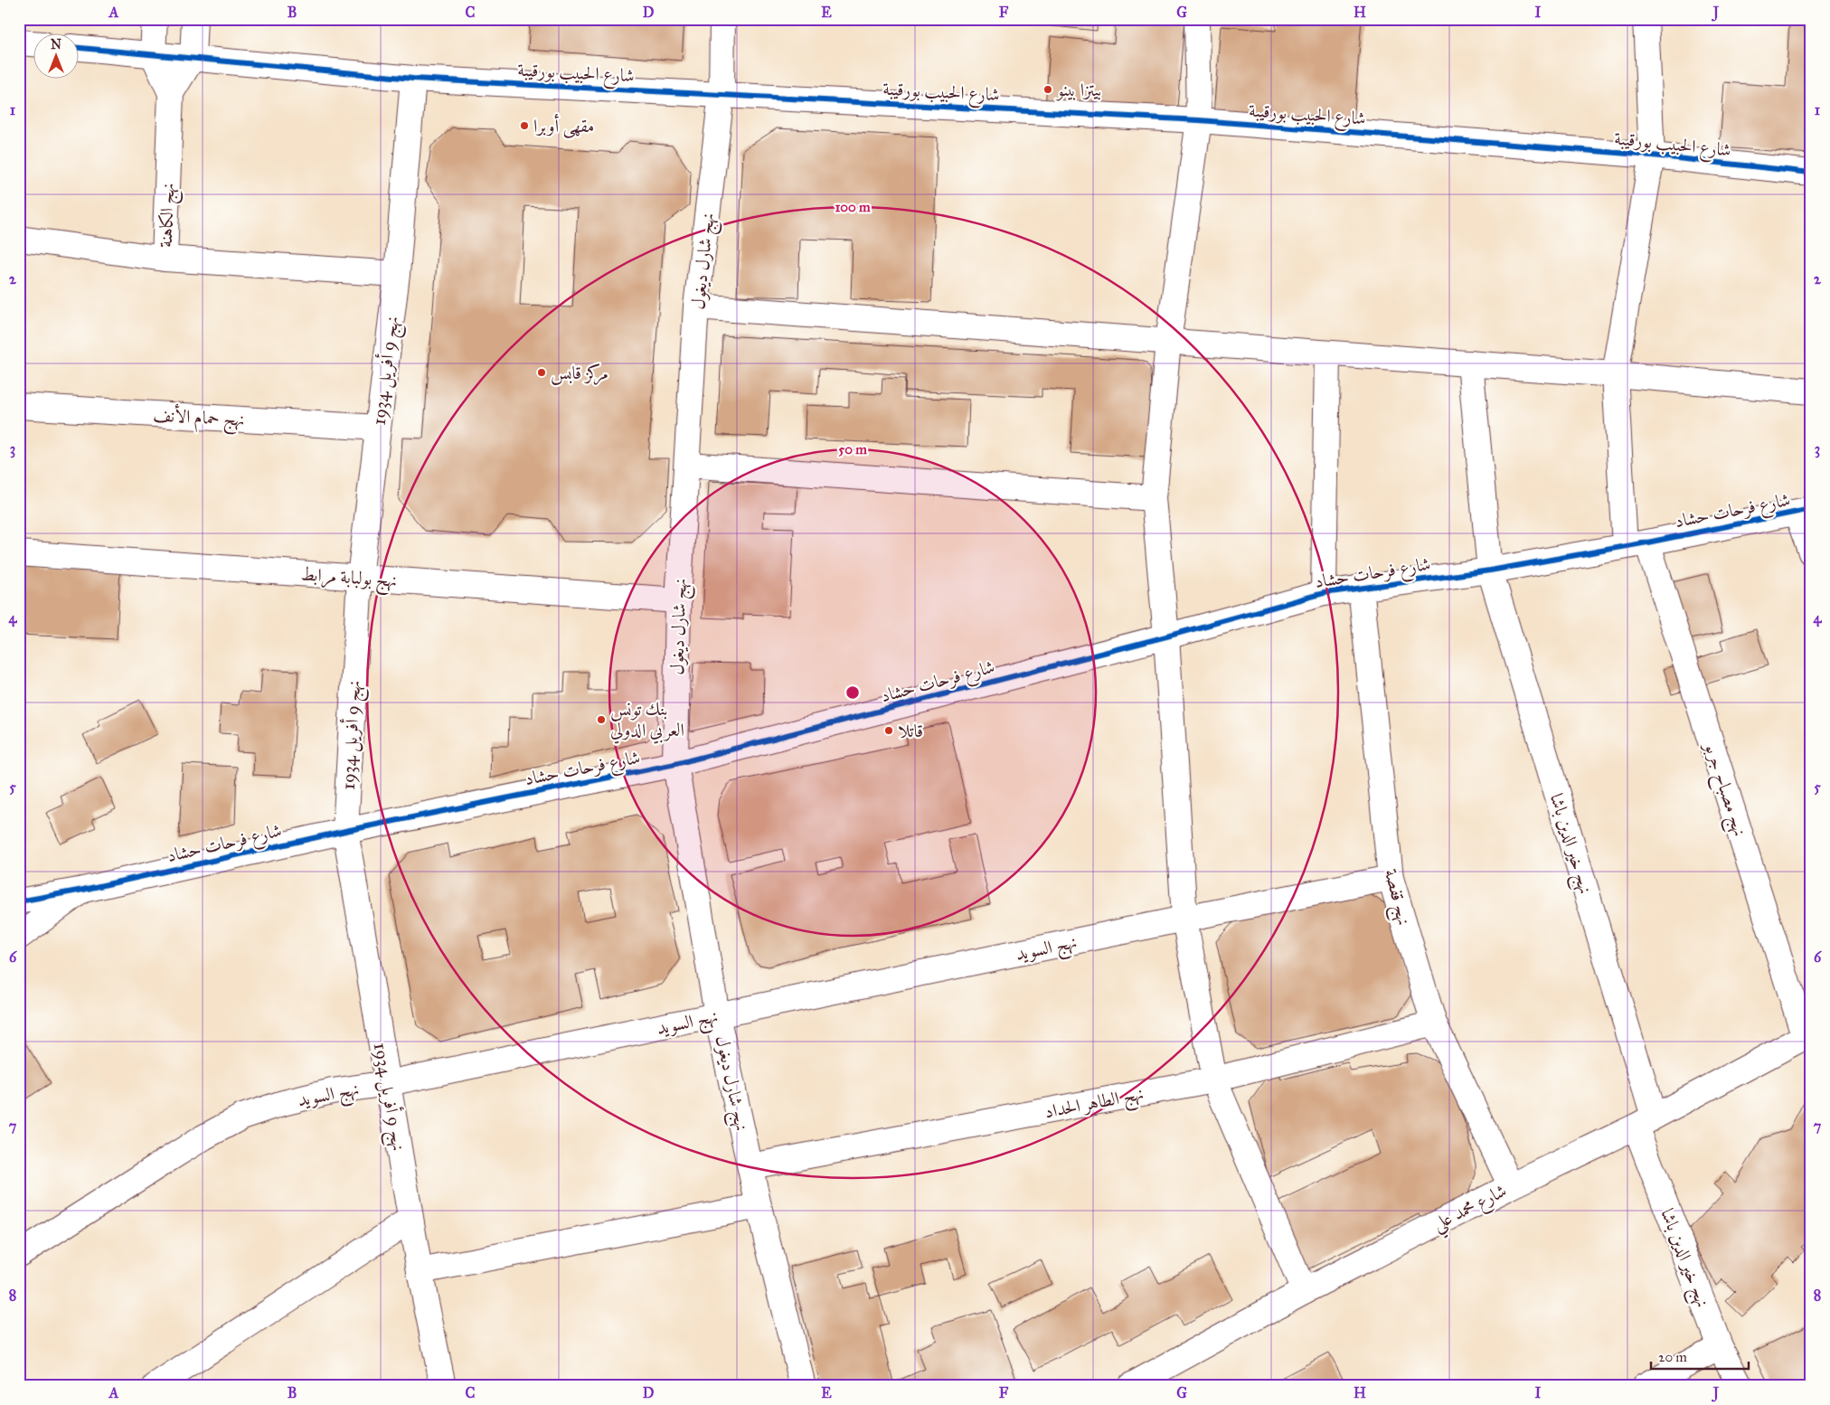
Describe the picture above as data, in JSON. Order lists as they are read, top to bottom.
{
  "streets": {
    "street": [
      "شارع الحبيب بورقيبة",
      "نهج الكاهنة",
      "نهج شارل ديغول",
      "نهج 9 أفريل 1934",
      "نهج حمام الأنف",
      "شارع فرحات حشاد",
      "نهج بولبابة مرابط",
      "نهج مصباح جربو",
      "نهج خير الدين باشا",
      "نهج قفصة",
      "نهج السويد",
      "نهج الطاهر الحداد",
      "شارع محمد علي"
    ]
  },
  "crossings": [
    ["شارع الحبيب بورقيبة", "نهج الكاهنة"],
    ["شارع الحبيب بورقيبة", "نهج شارل ديغول"],
    ["شارع الحبيب بورقيبة", "نهج 9 أفريل 1934"],
    ["شارع الحبيب بورقيبة", "نهج مصباح جربو"],
    ["نهج شارل ديغول", "شارع فرحات حشاد"],
    ["نهج شارل ديغول", "نهج بولبابة مرابط"],
    ["نهج شارل ديغول", "نهج السويد"],
    ["نهج شارل ديغول", "نهج الطاهر الحداد"],
    ["نهج 9 أفريل 1934", "نهج حمام الأنف"],
    ["نهج 9 أفريل 1934", "شارع فرحات حشاد"],
    ["نهج 9 أفريل 1934", "نهج بولبابة مرابط"],
    ["نهج 9 أفريل 1934", "نهج السويد"],
    ["شارع فرحات حشاد", "نهج مصباح جربو"],
    ["شارع فرحات حشاد", "نهج خير الدين باشا"],
    ["شارع فرحات حشاد", "نهج قفصة"],
    ["نهج مصباح جربو", "شارع محمد علي"],
    ["نهج خير الدين باشا", "شارع محمد علي"],
    ["نهج قفصة", "نهج السويد"],
    ["نهج قفصة", "نهج الطاهر الحداد"],
    ["نهج قفصة", "شارع محمد علي"]
  ],
  "places": [
    "بيتزا بينو",
    "مقهى أوبرا",
    "مركز قابس",
    "بنك تونس العربي الدولي",
    "قاتلا"
  ],
  "scale_bar": "20 m",
  "north": "top",
  "grid": {
    "columns": [
      "A",
      "B",
      "C",
      "D",
      "E",
      "F",
      "G",
      "H",
      "I",
      "J"
    ],
    "rows": [
      "1",
      "2",
      "3",
      "4",
      "5",
      "6",
      "7",
      "8"
    ]
  },
  "rings": ["100 m", "50 m"]
}
